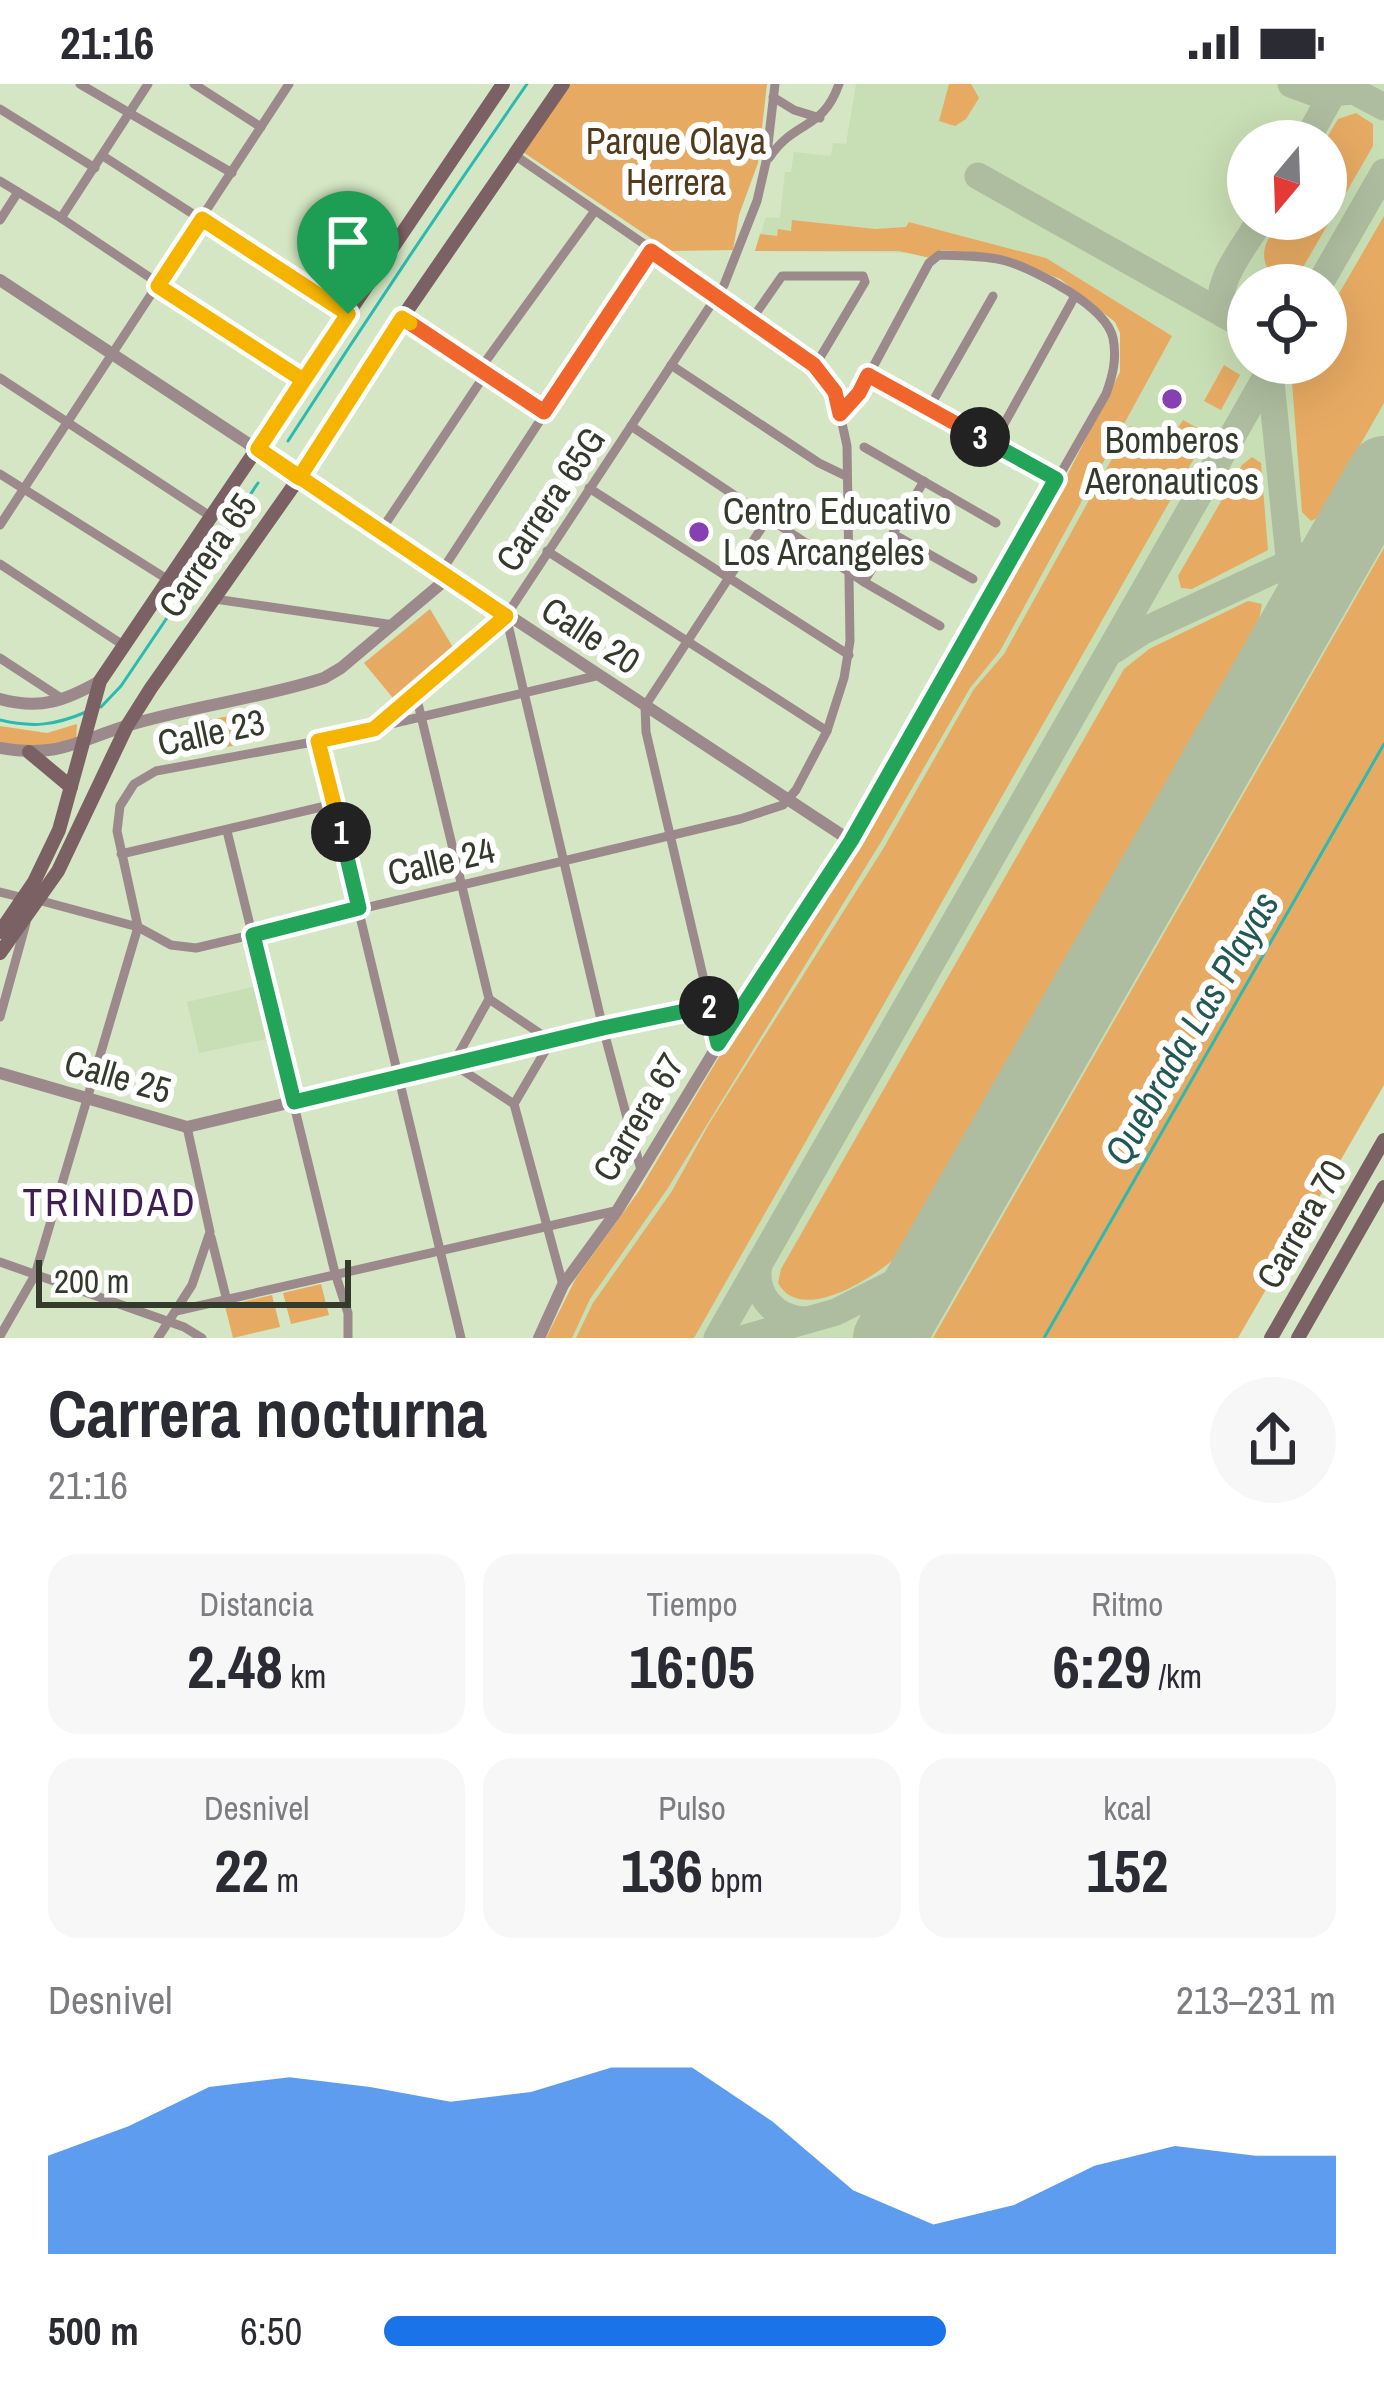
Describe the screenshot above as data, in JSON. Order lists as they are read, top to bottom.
{
  "streets": {
    "main road": ["Carrera 65", "Carrera 70"],
    "street": [
      "Carrera 65G",
      "Calle 20",
      "Calle 23",
      "Calle 24",
      "Calle 25",
      "Carrera 67"
    ]
  },
  "crossings": [
    ["Carrera 65G", "Calle 20"],
    ["Carrera 65G", "Calle 23"],
    ["Carrera 65G", "Calle 24"],
    ["Carrera 65G", "Calle 25"],
    ["Carrera 65G", "Carrera 67"],
    ["Carrera 65", "Calle 20"],
    ["Carrera 65", "Calle 23"],
    ["Carrera 65", "Calle 24"],
    ["Calle 20", "Calle 23"],
    ["Calle 20", "Calle 24"],
    ["Calle 20", "Carrera 67"],
    ["Calle 25", "Carrera 67"]
  ],
  "districts": ["TRINIDAD"],
  "water": ["Quebrada Las Playas"],
  "parks": ["Parque Olaya Herrera"],
  "places": ["Bomberos Aeronauticos", "Centro Educativo Los Arcangeles"],
  "scale_bar": "200 m",
  "north": "bottom",
  "page": {
    "status": "21:16",
    "pins": ["3", "1", "2"],
    "scale": "200 m",
    "heading": ["Carrera nocturna", "21:16"],
    "stats": [
      ["Distancia", "2.48 km"],
      ["Tiempo", "16:05"],
      ["Ritmo", "6:29 /km"],
      ["Desnivel", "22 m"],
      ["Pulso", "136 bpm"],
      ["kcal", "152"]
    ],
    "chart": ["Desnivel", "213–231 m"],
    "list": [
      {
        "name": "500 m",
        "note": "6:50"
      }
    ]
  }
}
